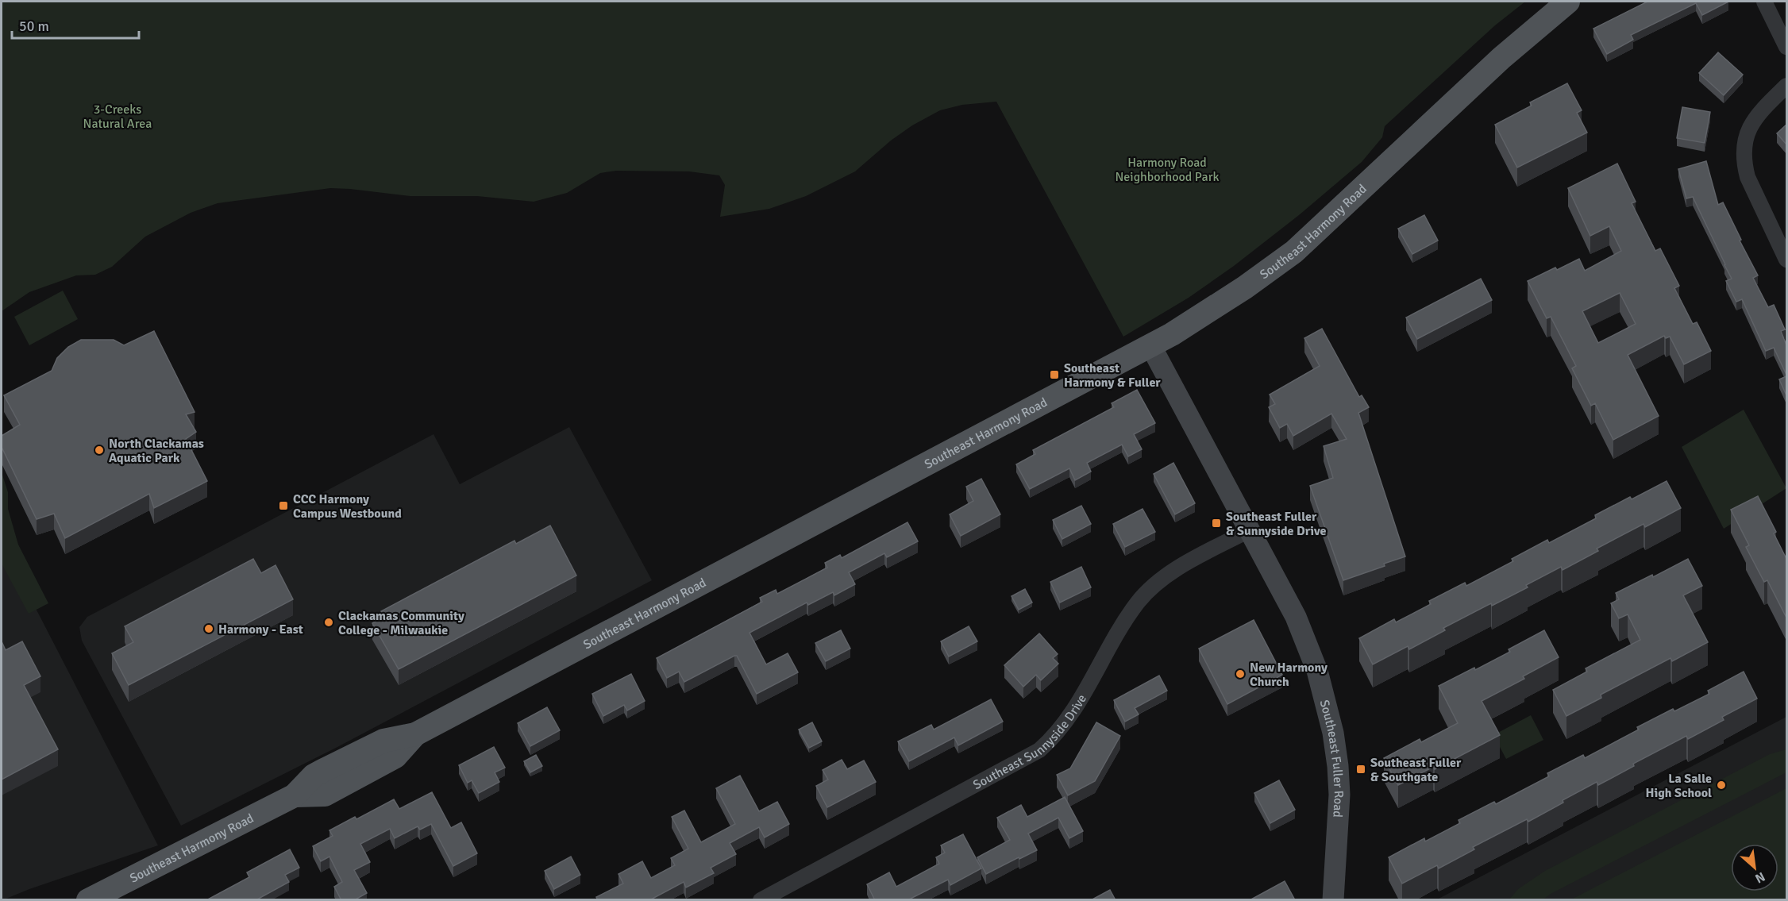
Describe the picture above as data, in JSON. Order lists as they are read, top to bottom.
{
  "streets": {
    "main road": ["Southeast Harmony Road"],
    "street": ["Southeast Sunnyside Drive", "Southeast Fuller Road"]
  },
  "crossings": [
    ["Southeast Harmony Road", "Southeast Fuller Road"],
    ["Southeast Sunnyside Drive", "Southeast Fuller Road"]
  ],
  "parks": ["3-Creeks Natural Area", "Harmony Road Neighborhood Park"],
  "places": {
    "transit": [
      "Southeast Harmony & Fuller",
      "CCC Harmony Campus Westbound",
      "Southeast Fuller & Sunnyside Drive",
      "Southeast Fuller & Southgate"
    ],
    "other": [
      "North Clackamas Aquatic Park",
      "Clackamas Community College - Milwaukie",
      "Harmony - East",
      "New Harmony Church",
      "La Salle High School"
    ]
  },
  "scale_bar": "50 m",
  "north": "bottom right"
}
